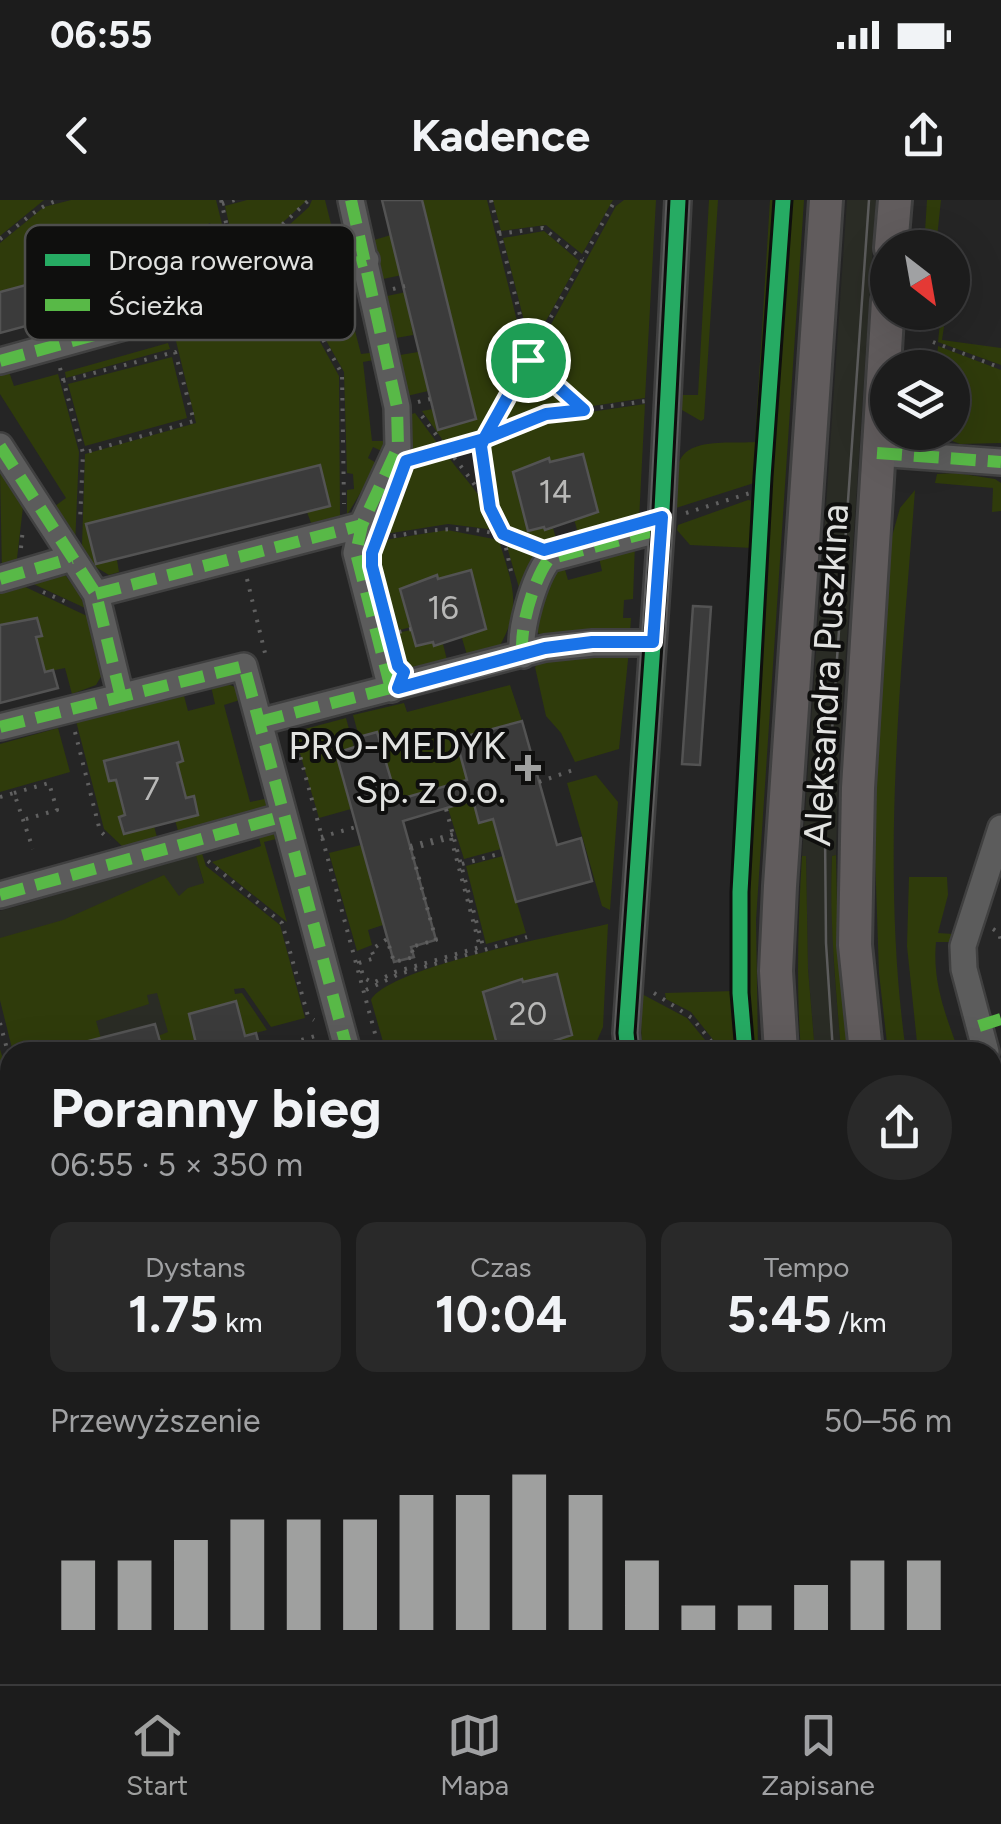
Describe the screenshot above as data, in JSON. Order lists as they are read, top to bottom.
{
  "streets": {
    "main road": ["Aleksandra Puszkina"]
  },
  "places": {
    "health": ["PRO-MEDYK Sp. z o.o."]
  },
  "house_numbers": [
    "14",
    "16",
    "7",
    "20"
  ],
  "legend": ["Droga rowerowa", "Ścieżka"],
  "north": "bottom right",
  "page": {
    "status": "06:55",
    "header": "Kadence",
    "heading": ["Poranny bieg", "06:55 · 5 × 350 m"],
    "stats": [
      ["Dystans", "1.75 km"],
      ["Czas", "10:04"],
      ["Tempo", "5:45 /km"]
    ],
    "chart": ["Przewyższenie", "50–56 m"],
    "tabs": ["Start", "Mapa", "Zapisane"]
  }
}
